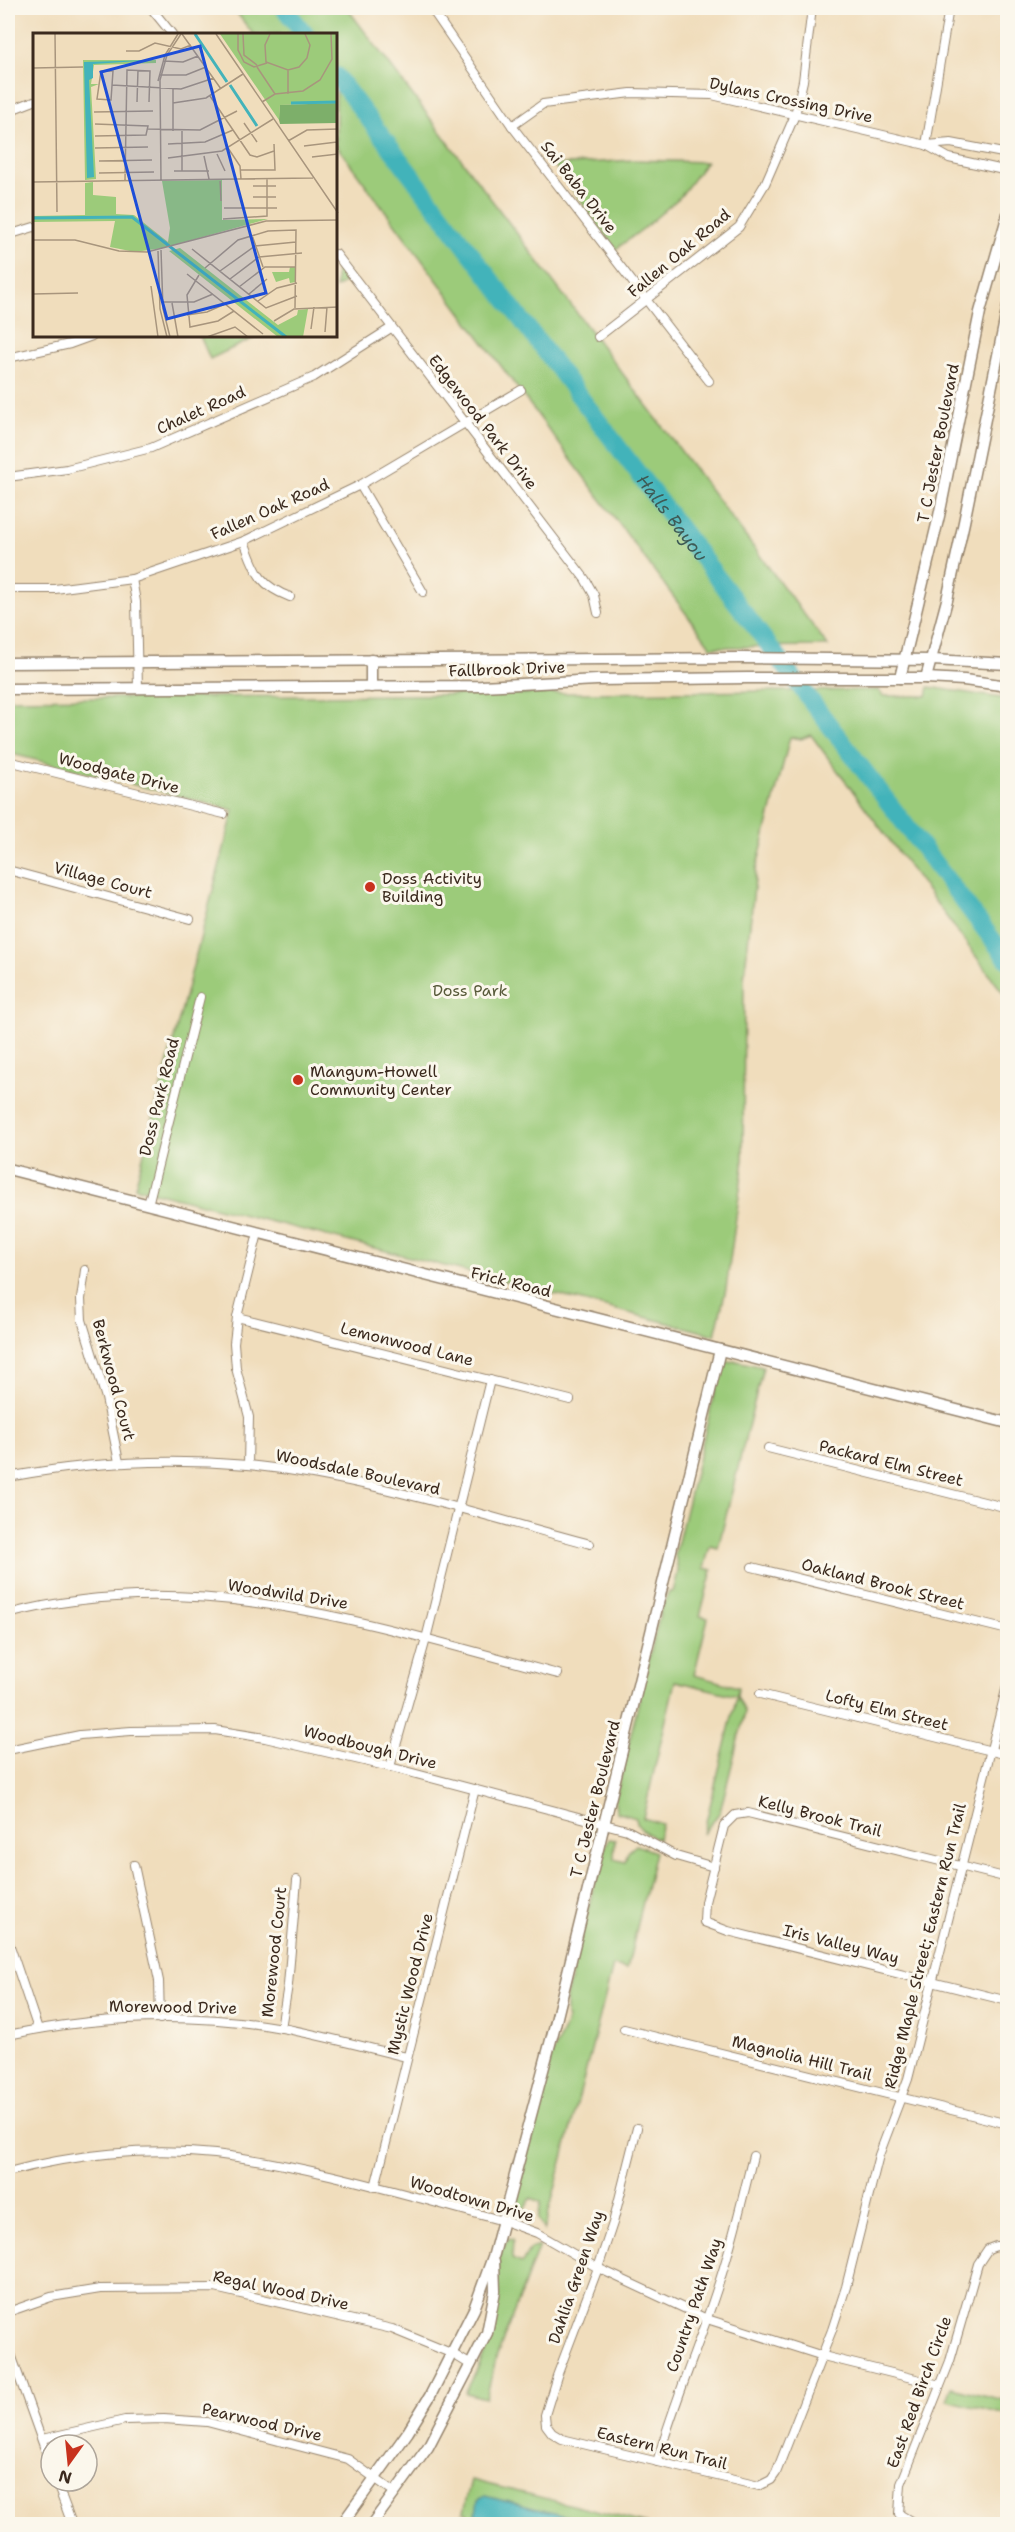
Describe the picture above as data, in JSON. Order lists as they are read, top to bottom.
{
  "streets": {
    "street": [
      "Dylans Crossing Drive",
      "Sai Baba Drive",
      "Fallen Oak Road",
      "Chalet Road",
      "Edgewood Park Drive",
      "T C Jester Boulevard",
      "Fallbrook Drive",
      "Woodgate Drive",
      "Village Court",
      "Doss Park Road",
      "Frick Road",
      "Lemonwood Lane",
      "Berkwood Court",
      "Packard Elm Street",
      "Woodsdale Boulevard",
      "Oakland Brook Street",
      "Woodwild Drive",
      "Lofty Elm Street",
      "Woodbough Drive",
      "Kelly Brook Trail",
      "Iris Valley Way",
      "Ridge Maple Street; Eastern Run Trail",
      "Morewood Court",
      "Mystic Wood Drive",
      "Morewood Drive",
      "Magnolia Hill Trail",
      "Woodtown Drive",
      "Dahlia Green Way",
      "Regal Wood Drive",
      "Country Path Way",
      "East Red Birch Circle",
      "Pearwood Drive",
      "Eastern Run Trail"
    ]
  },
  "crossings": [
    ["Dylans Crossing Drive", "Sai Baba Drive"],
    ["Dylans Crossing Drive", "Fallen Oak Road"],
    ["Sai Baba Drive", "Fallen Oak Road"],
    ["Fallen Oak Road", "Edgewood Park Drive"],
    ["Chalet Road", "Edgewood Park Drive"],
    ["T C Jester Boulevard", "Fallbrook Drive"],
    ["T C Jester Boulevard", "Frick Road"],
    ["T C Jester Boulevard", "Woodbough Drive"],
    ["T C Jester Boulevard", "Woodtown Drive"],
    ["T C Jester Boulevard", "Regal Wood Drive"],
    ["T C Jester Boulevard", "Pearwood Drive"],
    ["Doss Park Road", "Frick Road"],
    ["Berkwood Court", "Woodsdale Boulevard"],
    ["Lofty Elm Street", "Ridge Maple Street; Eastern Run Trail"],
    ["Woodbough Drive", "Kelly Brook Trail"],
    ["Woodbough Drive", "Mystic Wood Drive"],
    ["Kelly Brook Trail", "Iris Valley Way"],
    ["Kelly Brook Trail", "Ridge Maple Street; Eastern Run Trail"],
    ["Iris Valley Way", "Ridge Maple Street; Eastern Run Trail"],
    ["Ridge Maple Street; Eastern Run Trail", "Magnolia Hill Trail"],
    ["Ridge Maple Street; Eastern Run Trail", "Woodtown Drive"],
    ["Ridge Maple Street; Eastern Run Trail", "Eastern Run Trail"],
    ["Morewood Court", "Morewood Drive"],
    ["Mystic Wood Drive", "Morewood Drive"],
    ["Mystic Wood Drive", "Woodtown Drive"],
    ["Woodtown Drive", "Dahlia Green Way"],
    ["Woodtown Drive", "Country Path Way"],
    ["Woodtown Drive", "East Red Birch Circle"],
    ["Dahlia Green Way", "Eastern Run Trail"],
    ["Country Path Way", "Eastern Run Trail"]
  ],
  "water": ["Halls Bayou"],
  "parks": ["Doss Park"],
  "places": ["Doss Activity Building", "Mangum-Howell Community Center"],
  "north": "bottom"
}
